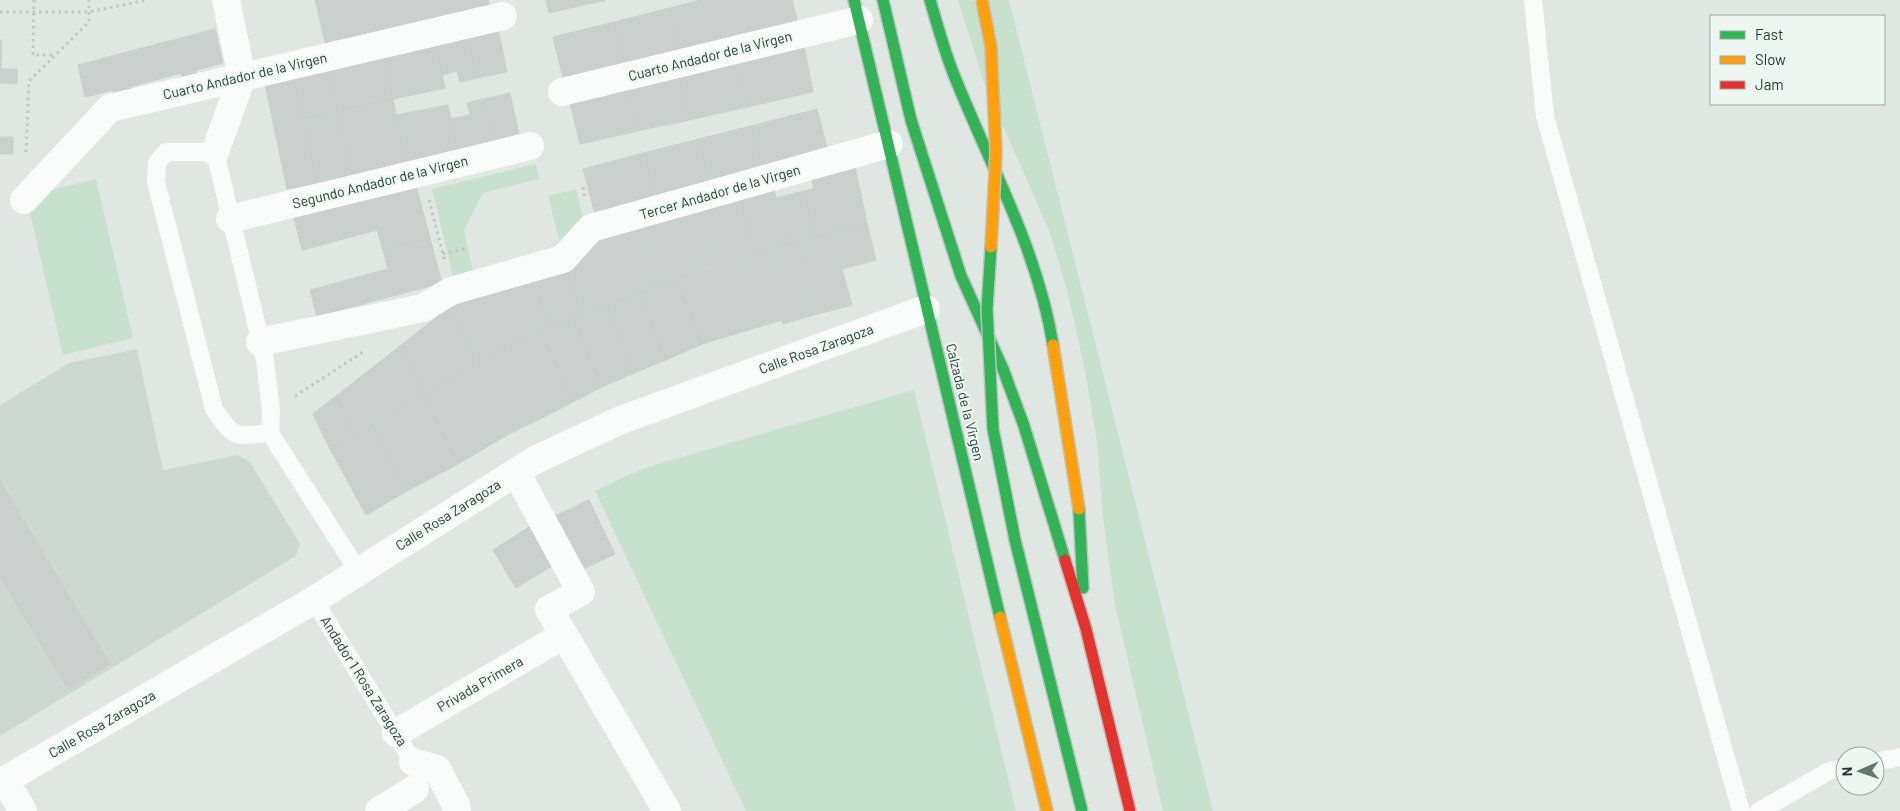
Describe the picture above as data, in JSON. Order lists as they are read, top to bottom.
{
  "streets": {
    "main road": ["Calzada de la Virgen"],
    "street": [
      "Cuarto Andador de la Virgen",
      "Segundo Andador de la Virgen",
      "Tercer Andador de la Virgen",
      "Calle Rosa Zaragoza",
      "Privada Primera"
    ],
    "lane": ["Andador 1 Rosa Zaragoza"]
  },
  "crossings": [
    ["Cuarto Andador de la Virgen", "Calzada de la Virgen"],
    ["Tercer Andador de la Virgen", "Calzada de la Virgen"],
    ["Calle Rosa Zaragoza", "Calzada de la Virgen"],
    ["Calle Rosa Zaragoza", "Andador 1 Rosa Zaragoza"],
    ["Andador 1 Rosa Zaragoza", "Privada Primera"]
  ],
  "legend": ["Fast", "Slow", "Jam"],
  "north": "left"
}
